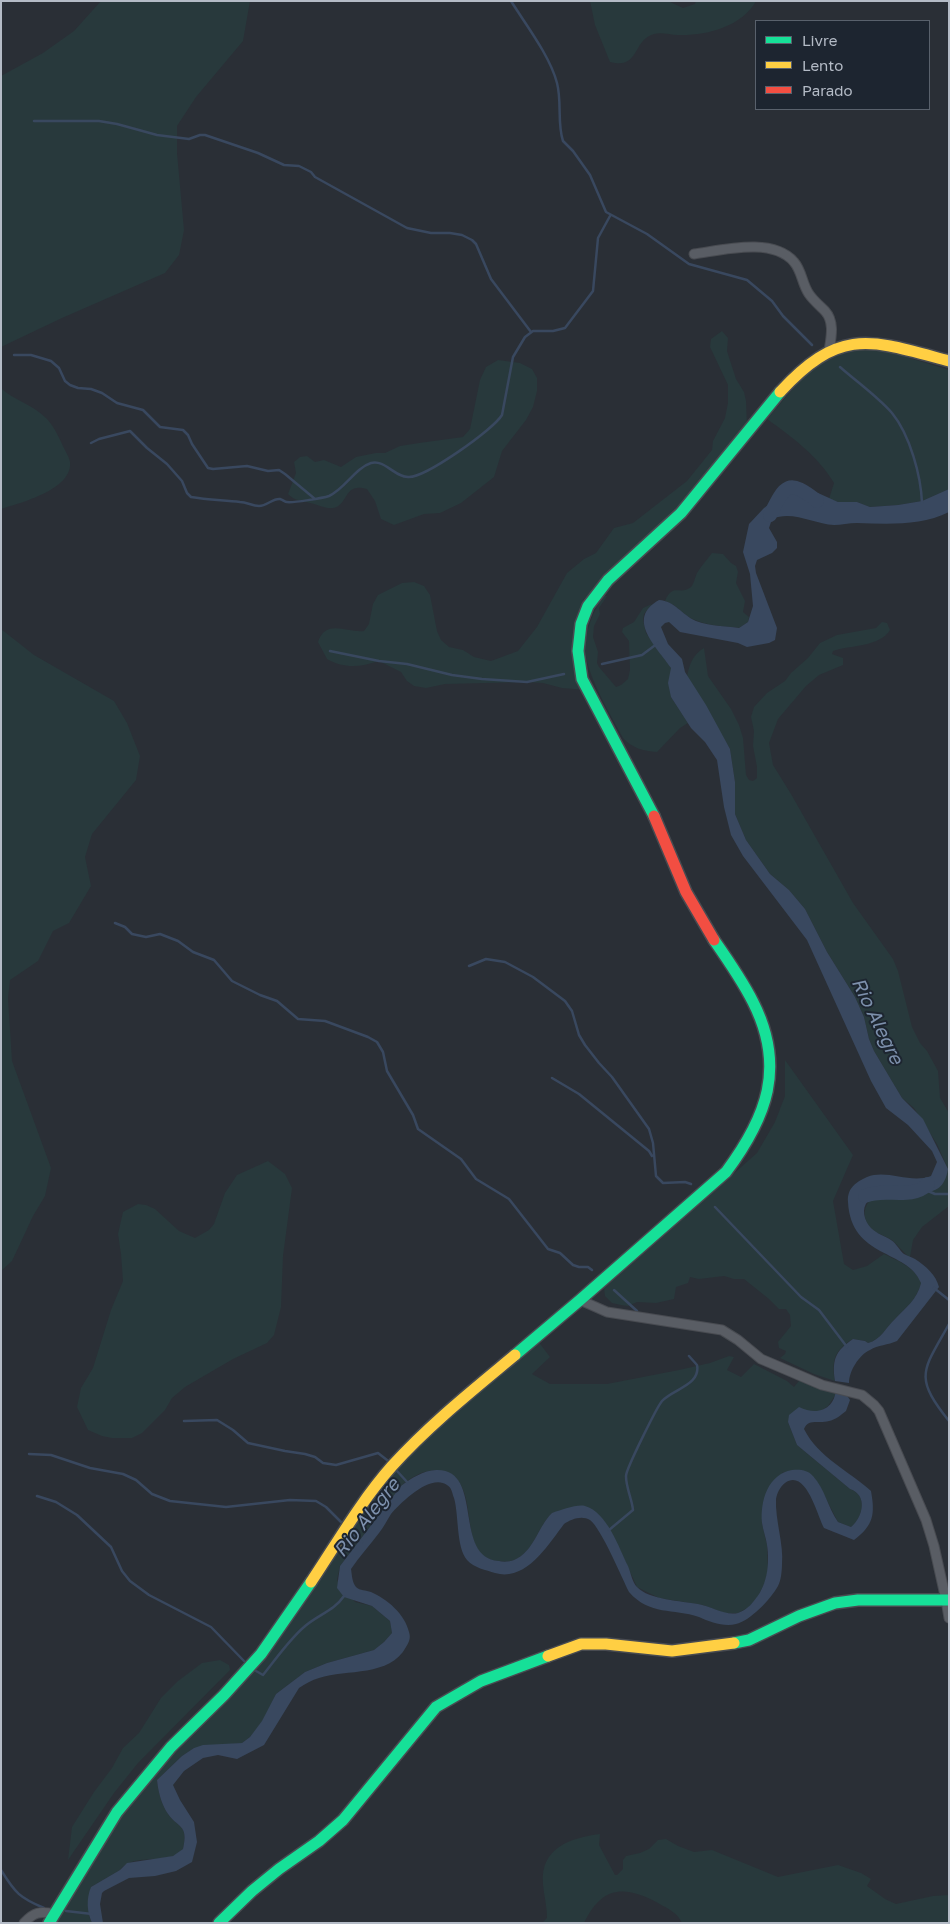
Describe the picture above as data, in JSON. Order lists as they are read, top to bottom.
{
  "water": ["Rio Alegre"],
  "legend": ["Livre", "Lento", "Parado"]
}
